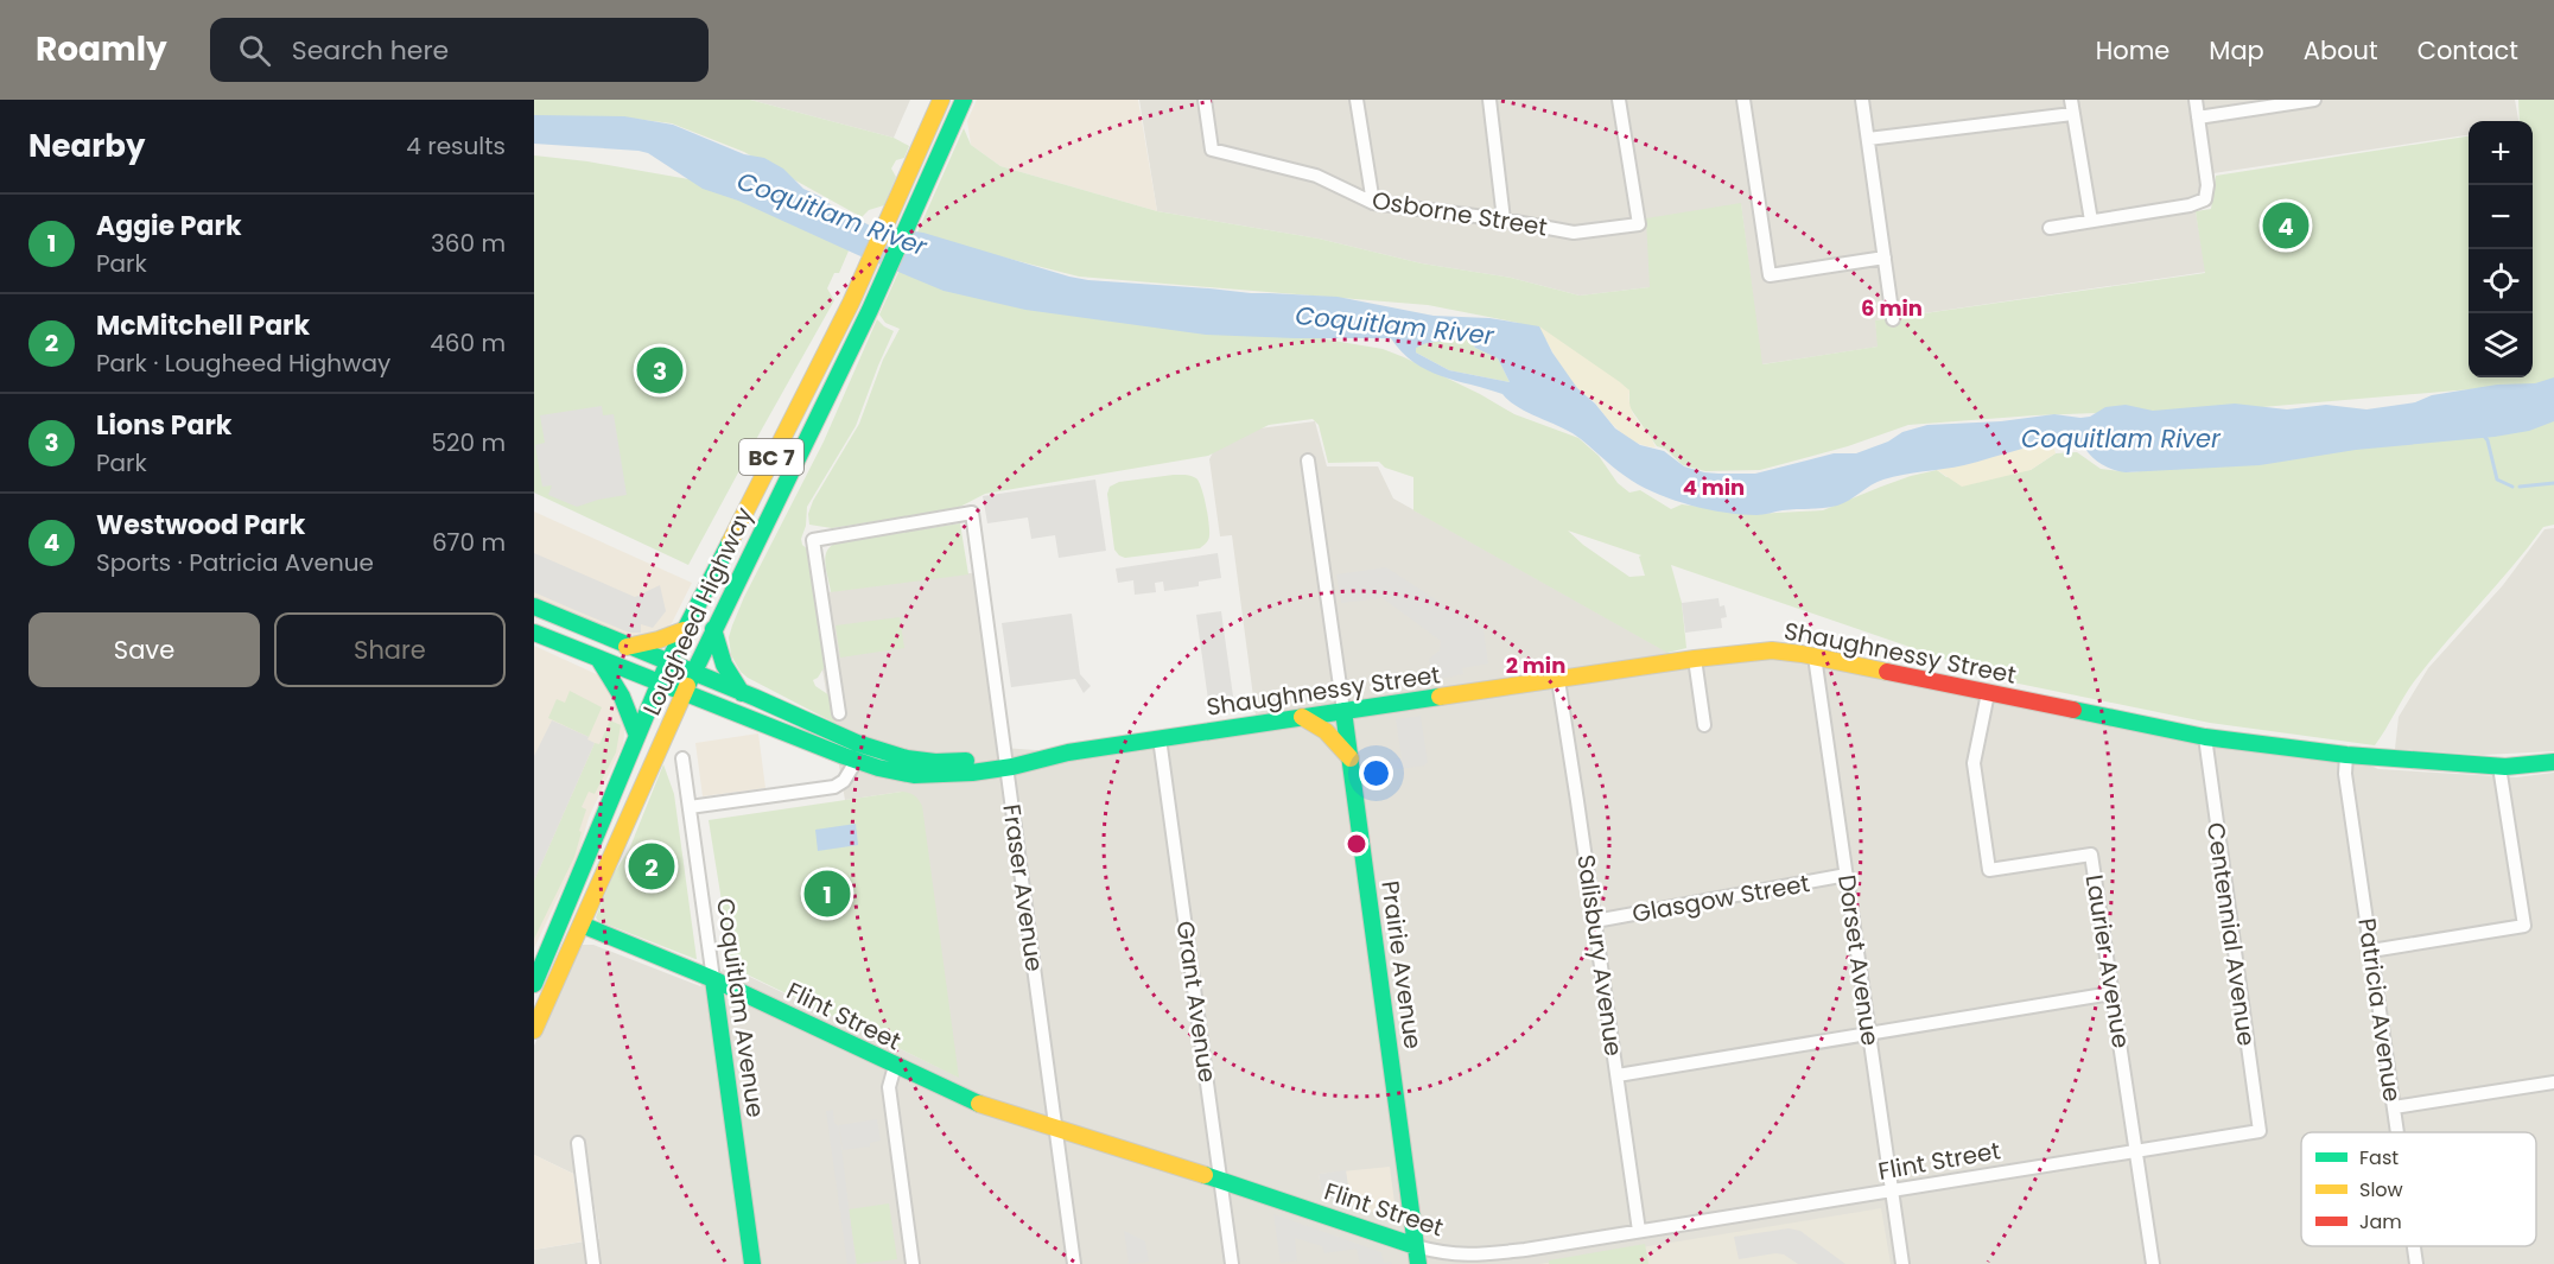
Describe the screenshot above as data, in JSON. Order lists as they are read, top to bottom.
{
  "streets": {
    "main road": [
      "BC 7",
      "Lougheed Highway",
      "Shaughnessy Street",
      "Prairie Avenue",
      "Coquitlam Avenue",
      "Flint Street"
    ],
    "street": [
      "Osborne Street",
      "Fraser Avenue",
      "Glasgow Street",
      "Centennial Avenue",
      "Salisbury Avenue",
      "Dorset Avenue",
      "Laurier Avenue",
      "Grant Avenue",
      "Patricia Avenue"
    ]
  },
  "crossings": [
    ["Lougheed Highway", "Shaughnessy Street"],
    ["Lougheed Highway", "Flint Street"],
    ["Shaughnessy Street", "Fraser Avenue"],
    ["Shaughnessy Street", "Centennial Avenue"],
    ["Shaughnessy Street", "Salisbury Avenue"],
    ["Shaughnessy Street", "Dorset Avenue"],
    ["Shaughnessy Street", "Laurier Avenue"],
    ["Shaughnessy Street", "Prairie Avenue"],
    ["Shaughnessy Street", "Grant Avenue"],
    ["Shaughnessy Street", "Patricia Avenue"],
    ["Fraser Avenue", "Flint Street"],
    ["Glasgow Street", "Salisbury Avenue"],
    ["Glasgow Street", "Dorset Avenue"],
    ["Centennial Avenue", "Flint Street"],
    ["Salisbury Avenue", "Flint Street"],
    ["Dorset Avenue", "Flint Street"],
    ["Laurier Avenue", "Flint Street"],
    ["Prairie Avenue", "Flint Street"],
    ["Grant Avenue", "Flint Street"],
    ["Coquitlam Avenue", "Flint Street"]
  ],
  "water": ["Coquitlam River"],
  "legend": ["Fast", "Slow", "Jam"],
  "page": {
    "header": "Roamly",
    "search": "Search here",
    "nav": [
      "Home",
      "Map",
      "About",
      "Contact"
    ],
    "heading": ["Nearby", "4 results"],
    "map_buttons": ["+", "−"],
    "list": [
      {
        "mark": "1",
        "name": "Aggie Park",
        "note": "Park",
        "value": "360 m"
      },
      {
        "mark": "2",
        "name": "McMitchell Park",
        "note": "Park · Lougheed Highway",
        "value": "460 m"
      },
      {
        "mark": "3",
        "name": "Lions Park",
        "note": "Park",
        "value": "520 m"
      },
      {
        "mark": "4",
        "name": "Westwood Park",
        "note": "Sports · Patricia Avenue",
        "value": "670 m"
      }
    ],
    "pins": [
      "4",
      "3",
      "2",
      "1"
    ],
    "buttons": ["Save", "Share"]
  },
  "rings": ["6 min", "4 min", "2 min"]
}
